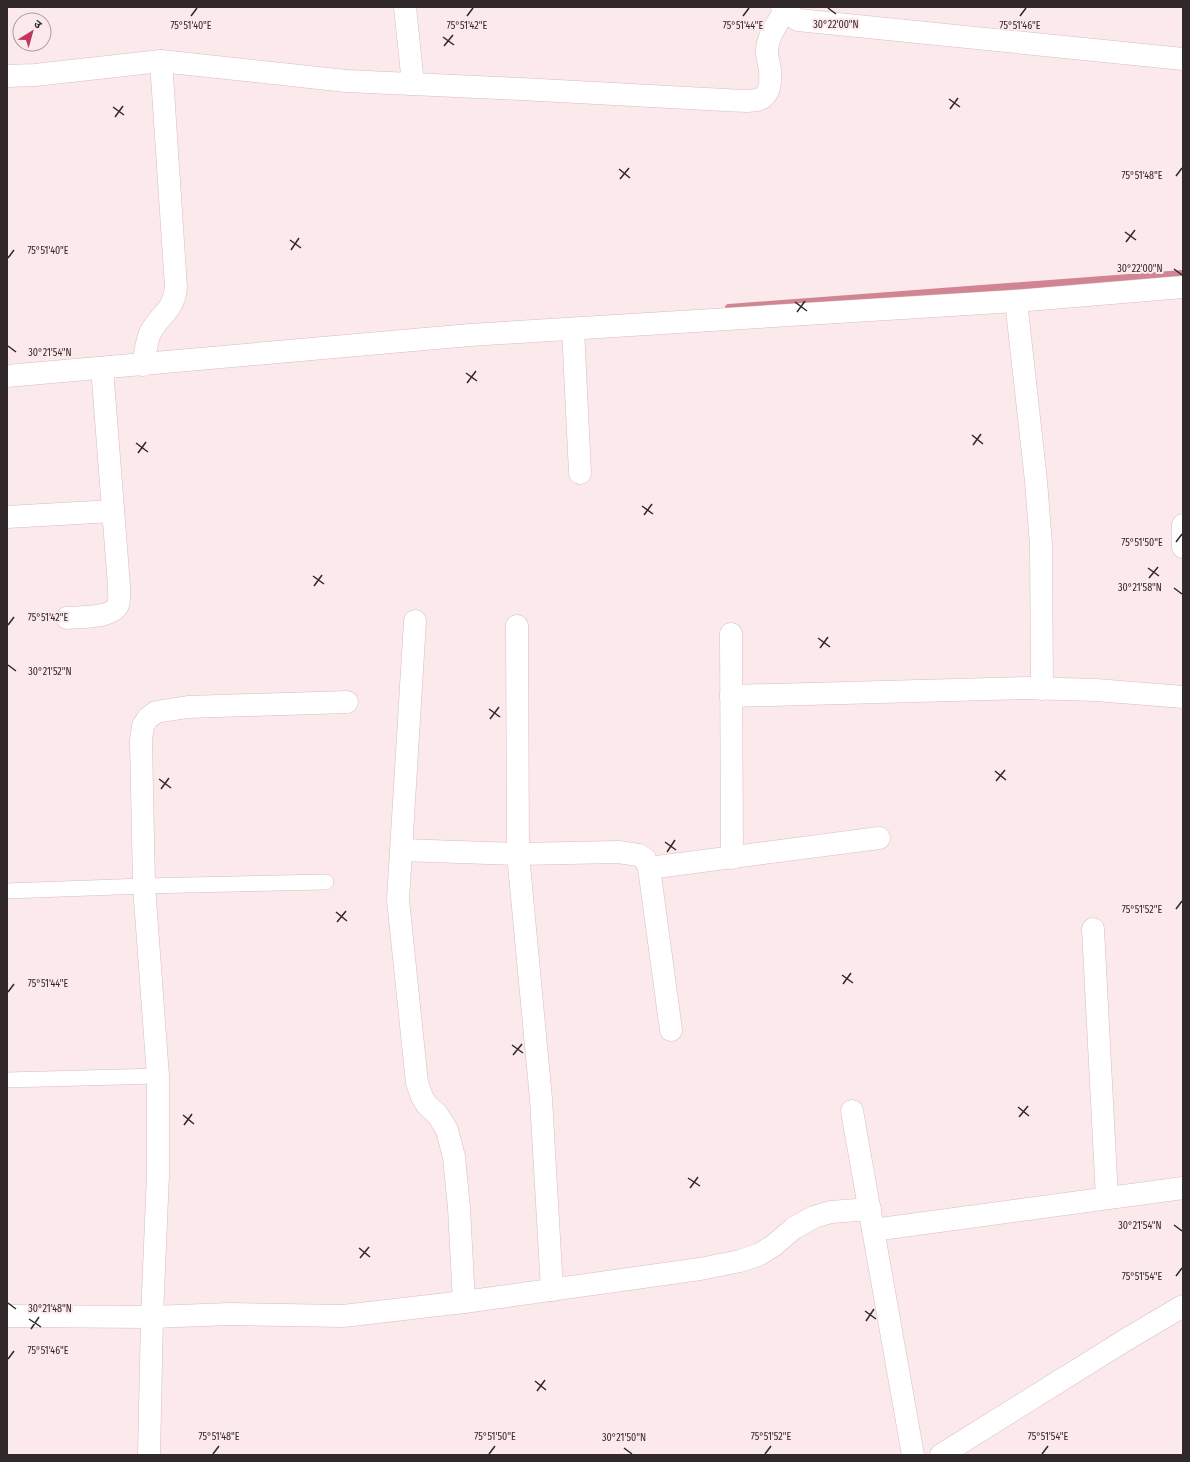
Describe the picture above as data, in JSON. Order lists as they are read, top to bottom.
{
  "north": "top right",
  "coordinates": [
    "30°22'00\"N",
    "75°51'40\"E",
    "75°51'42\"E",
    "75°51'44\"E",
    "75°51'46\"E",
    "75°51'48\"E",
    "30°21'54\"N",
    "75°51'50\"E",
    "30°21'58\"N",
    "30°21'52\"N",
    "75°51'52\"E",
    "75°51'54\"E",
    "30°21'48\"N",
    "30°21'50\"N"
  ]
}
